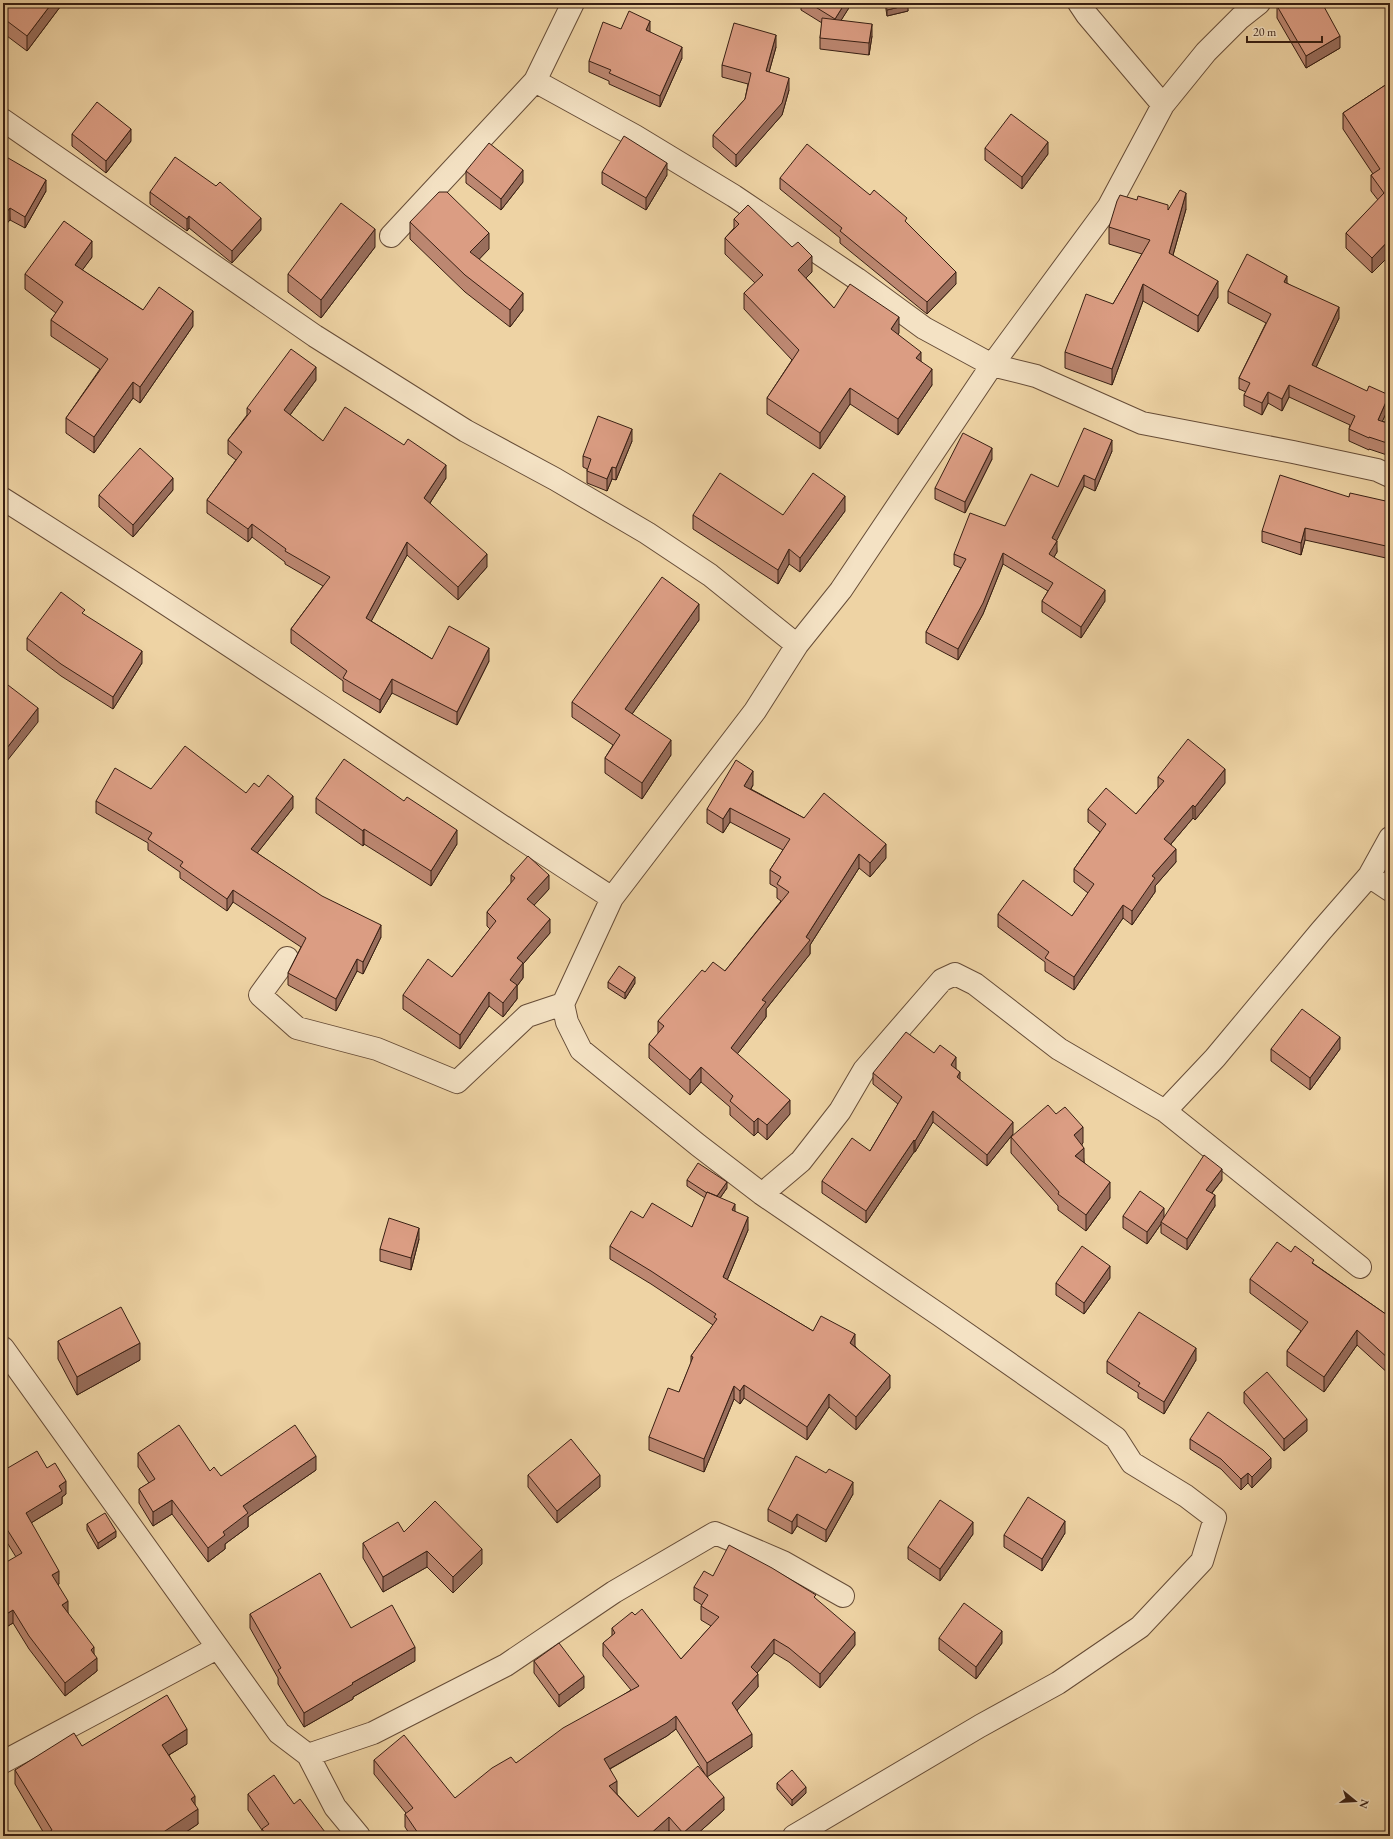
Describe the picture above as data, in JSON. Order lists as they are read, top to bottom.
{
  "scale_bar": "20 m",
  "north": "right"
}
